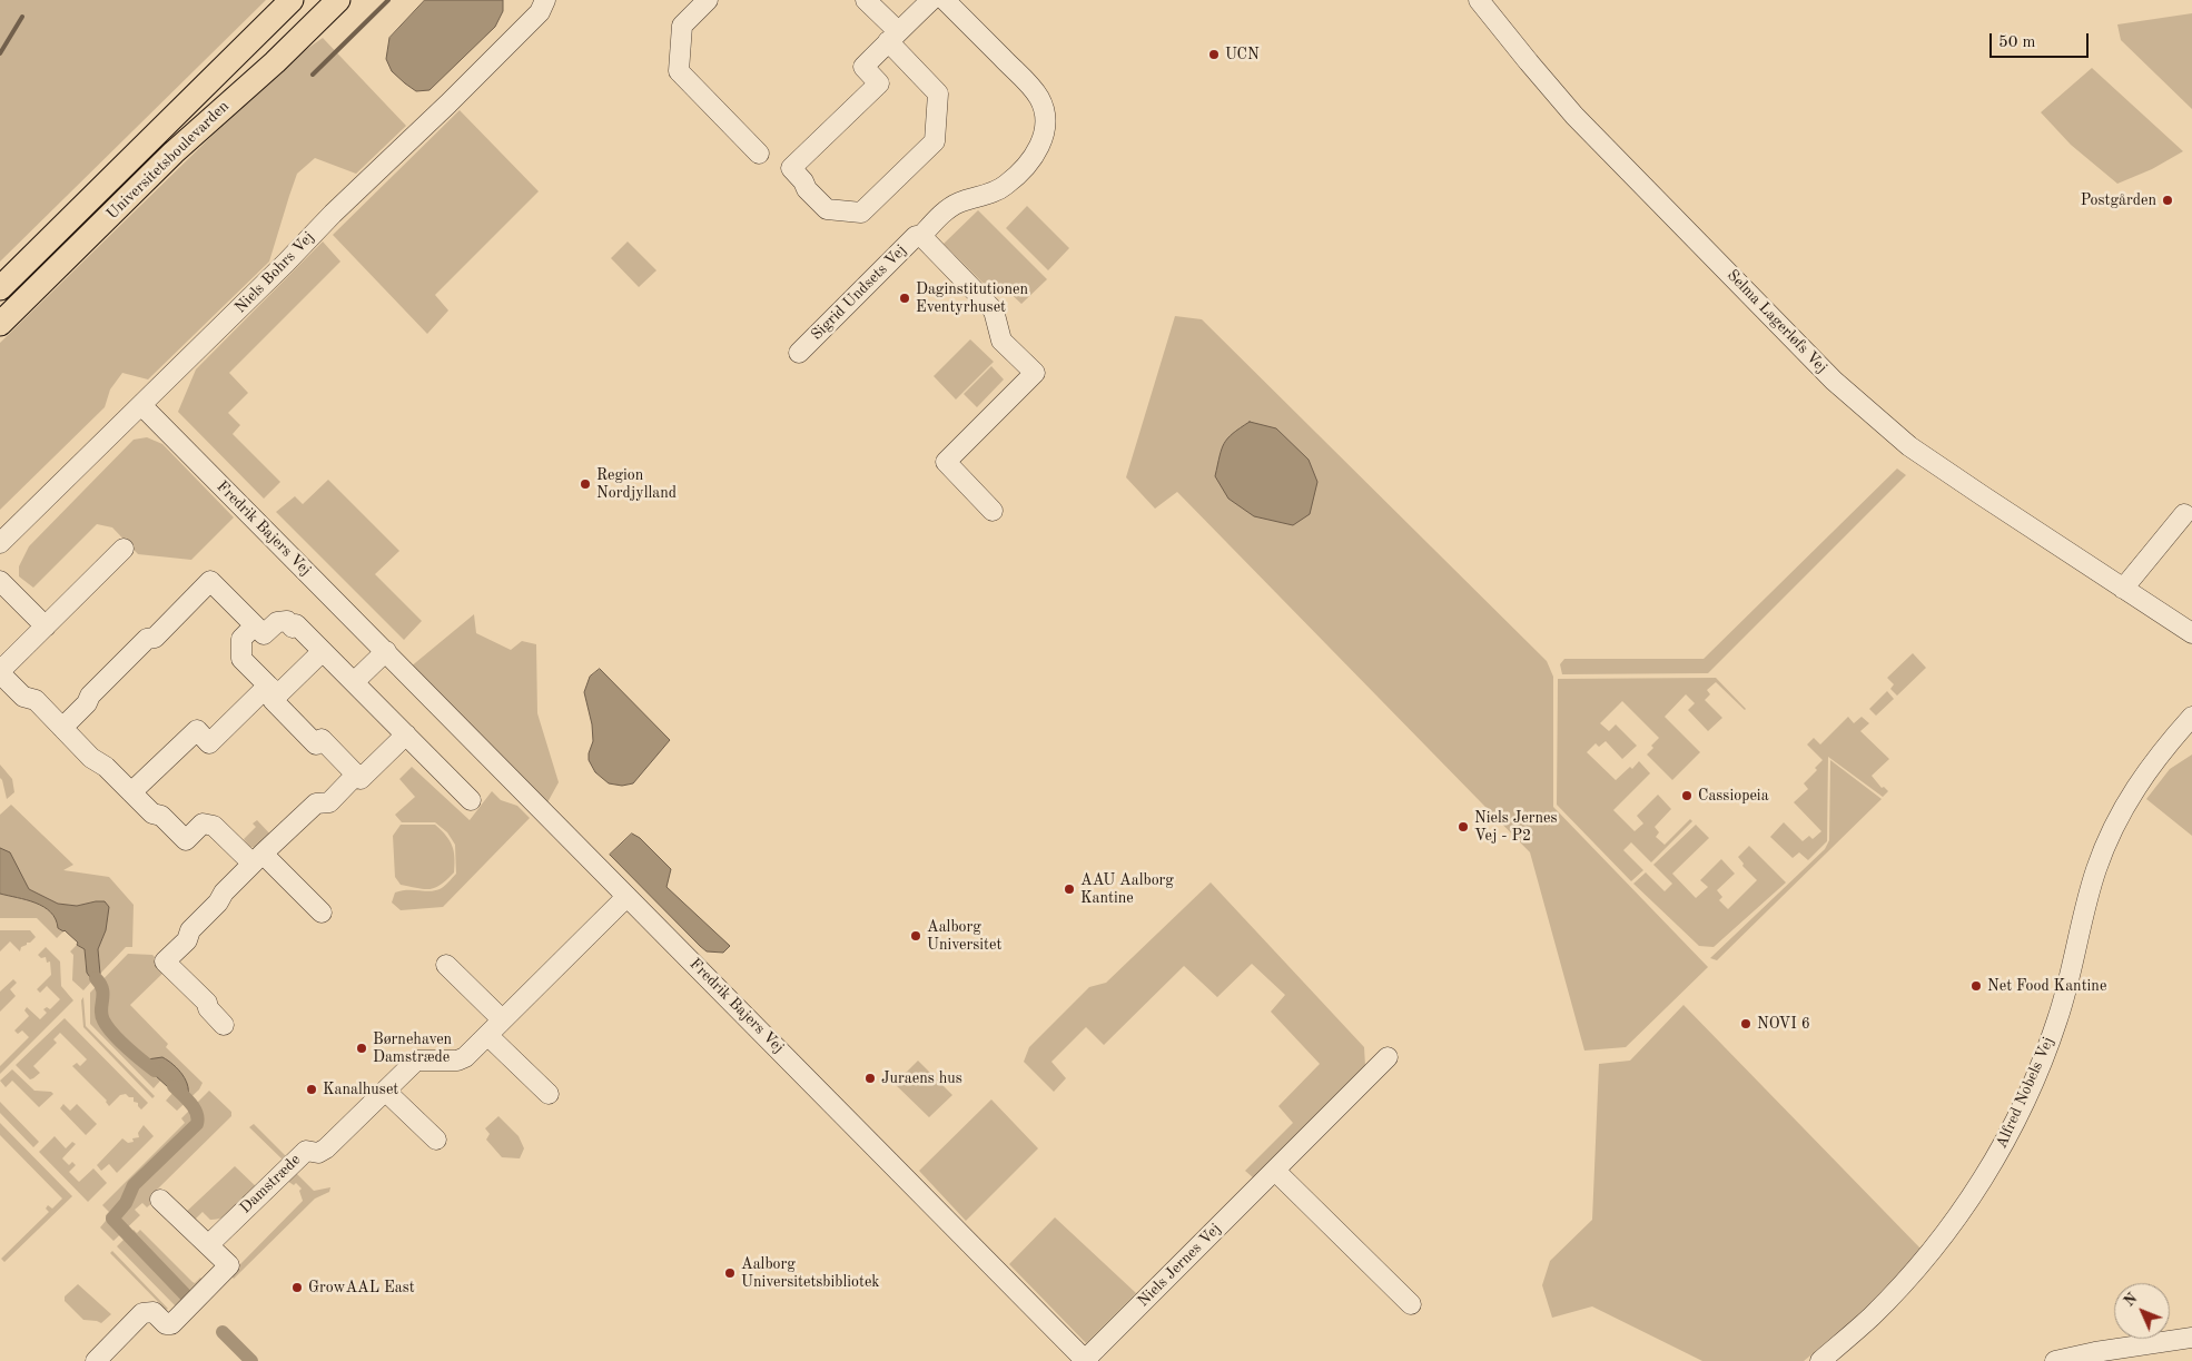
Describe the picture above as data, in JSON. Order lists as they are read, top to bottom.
{
  "streets": {
    "main road": ["Universitetsboulevarden"],
    "street": [
      "Niels Bohrs Vej",
      "Sigrid Undsets Vej",
      "Selma Lagerløfs Vej",
      "Fredrik Bajers Vej",
      "Alfred Nobels Vej",
      "Damstræde",
      "Niels Jernes Vej"
    ]
  },
  "crossings": [
    ["Niels Bohrs Vej", "Fredrik Bajers Vej"],
    ["Fredrik Bajers Vej", "Damstræde"],
    ["Fredrik Bajers Vej", "Niels Jernes Vej"]
  ],
  "places": [
    "UCN",
    "Postgården",
    "Daginstitutionen Eventyrhuset",
    "Region Nordjylland",
    "Cassiopeia",
    "Niels Jernes Vej - P2",
    "AAU Aalborg Kantine",
    "Aalborg Universitet",
    "Net Food Kantine",
    "NOVI 6",
    "Børnehaven Damstræde",
    "Juraens hus",
    "Kanalhuset",
    "Aalborg Universitetsbibliotek",
    "GrowAAL East"
  ],
  "scale_bar": "50 m",
  "north": "top left"
}
